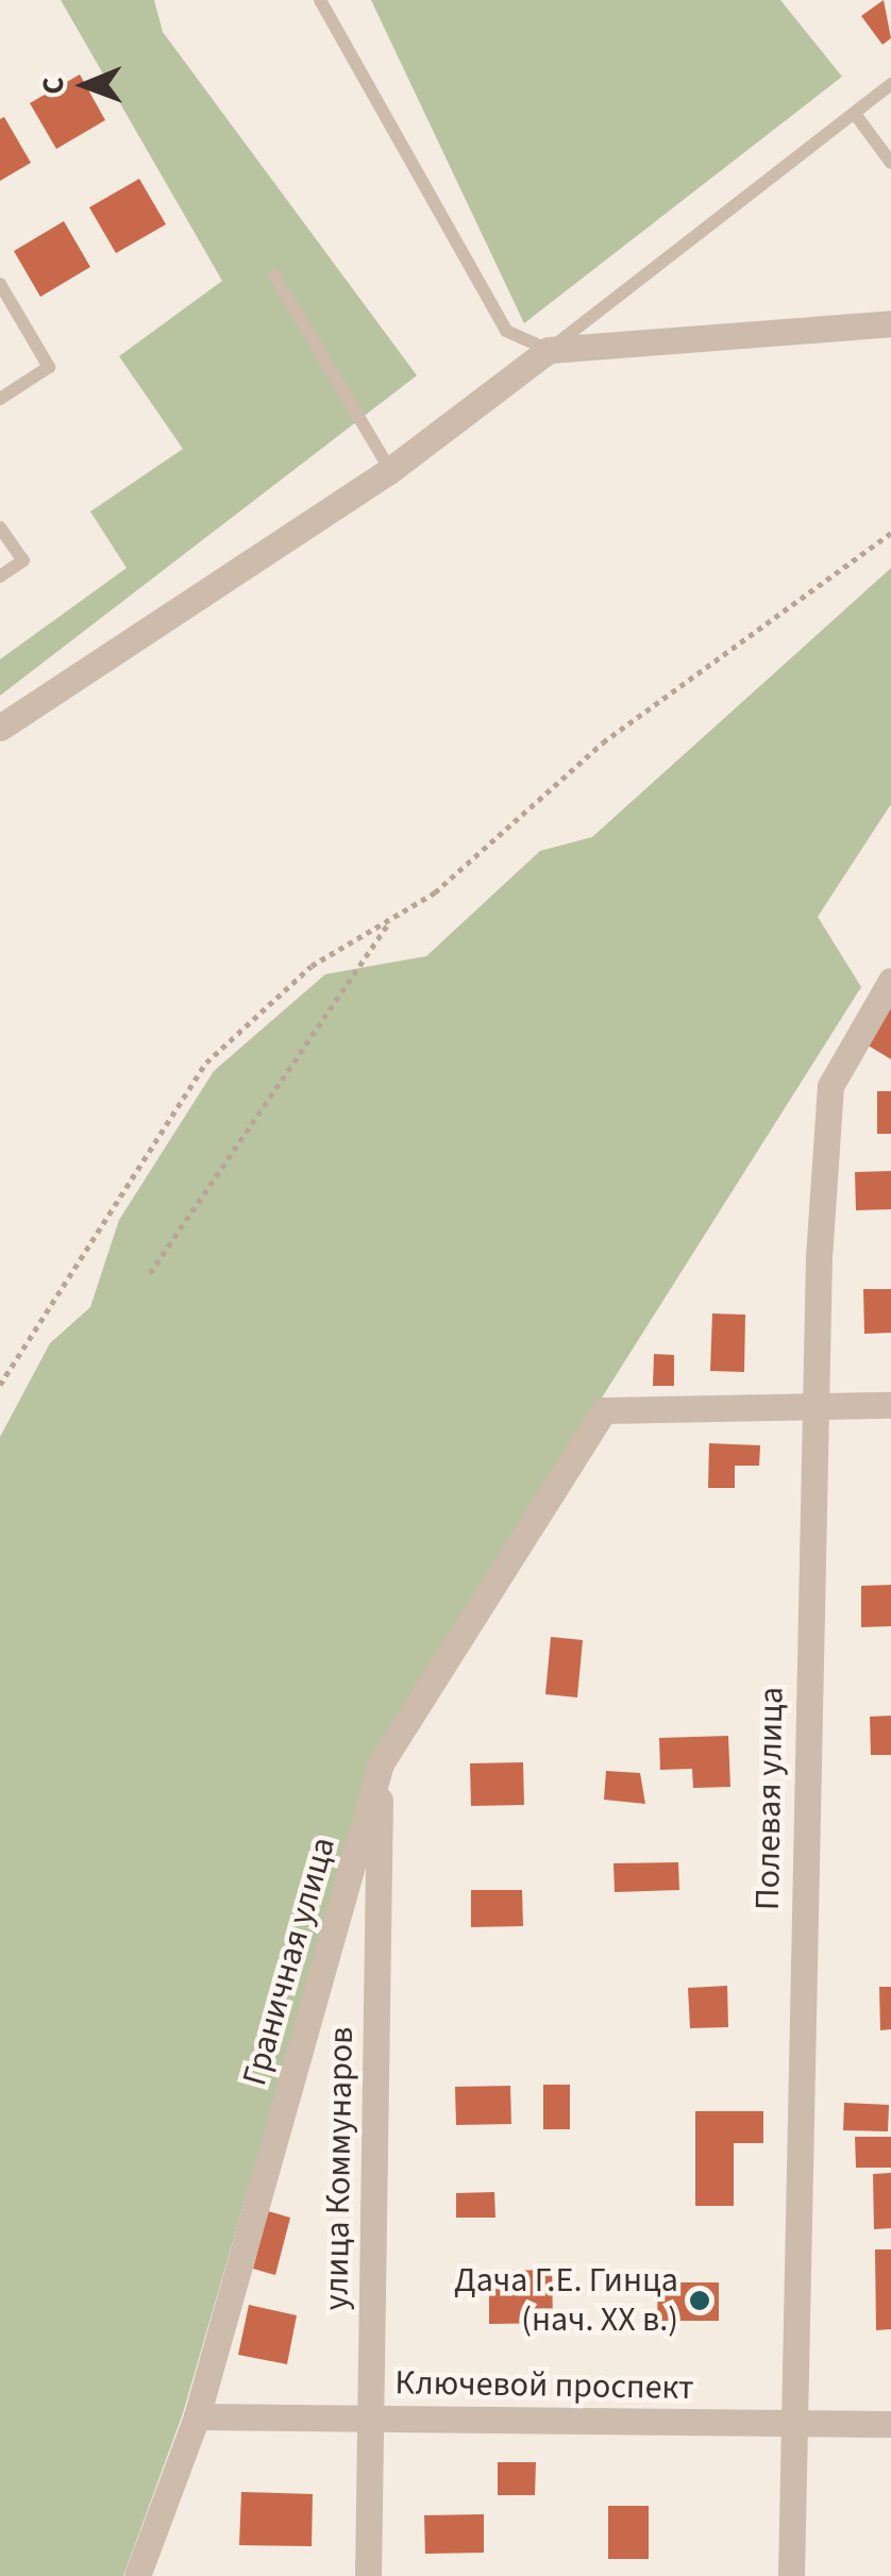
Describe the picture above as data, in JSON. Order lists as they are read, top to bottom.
{
  "streets": {
    "street": [
      "Полевая улица",
      "Граничная улица",
      "улица Коммунаров",
      "Ключевой проспект"
    ]
  },
  "crossings": [
    ["Полевая улица", "Граничная улица"],
    ["Полевая улица", "Ключевой проспект"],
    ["Граничная улица", "улица Коммунаров"],
    ["Граничная улица", "Ключевой проспект"],
    ["улица Коммунаров", "Ключевой проспект"]
  ],
  "places": ["Дача Г.Е. Гинца (нач. XX в.)"],
  "north": "left"
}
